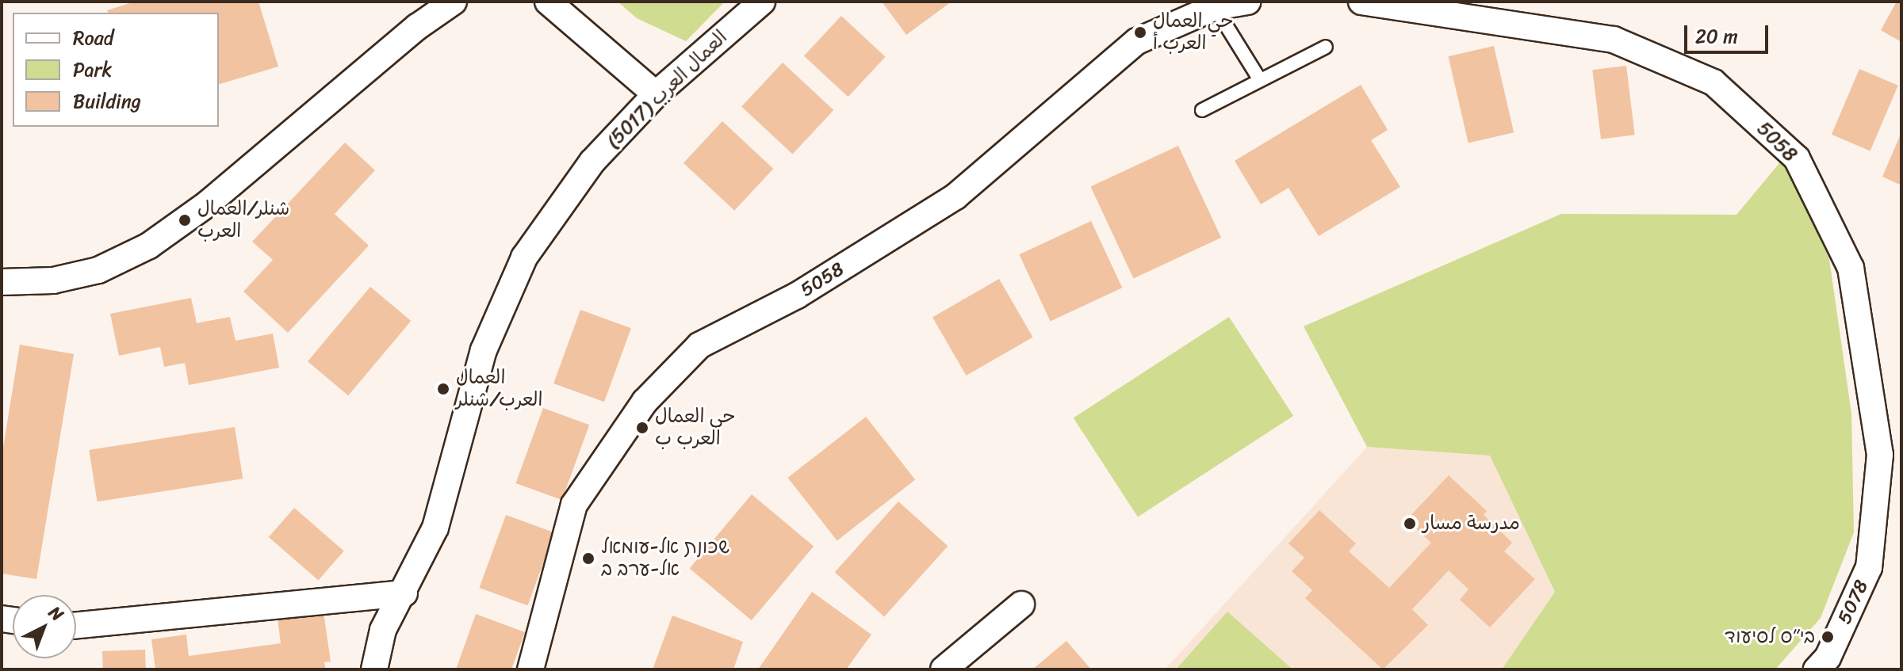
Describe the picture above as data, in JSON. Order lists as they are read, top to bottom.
{
  "streets": {
    "street": ["العمال العرب (5017)", "5058", "5078"]
  },
  "crossings": [
    ["5058", "5078"]
  ],
  "places": [
    "حي العمال العرب أ",
    "شنلر/العمال العرب",
    "العمال العرب/شنلر",
    "حي العمال العرب ب",
    "مدرسة مسار",
    "שכונת אל-עומאל אל-ערב ב",
    "בי״ס לסיעוד"
  ],
  "legend": ["Road", "Park", "Building"],
  "scale_bar": "20 m",
  "north": "top right"
}
